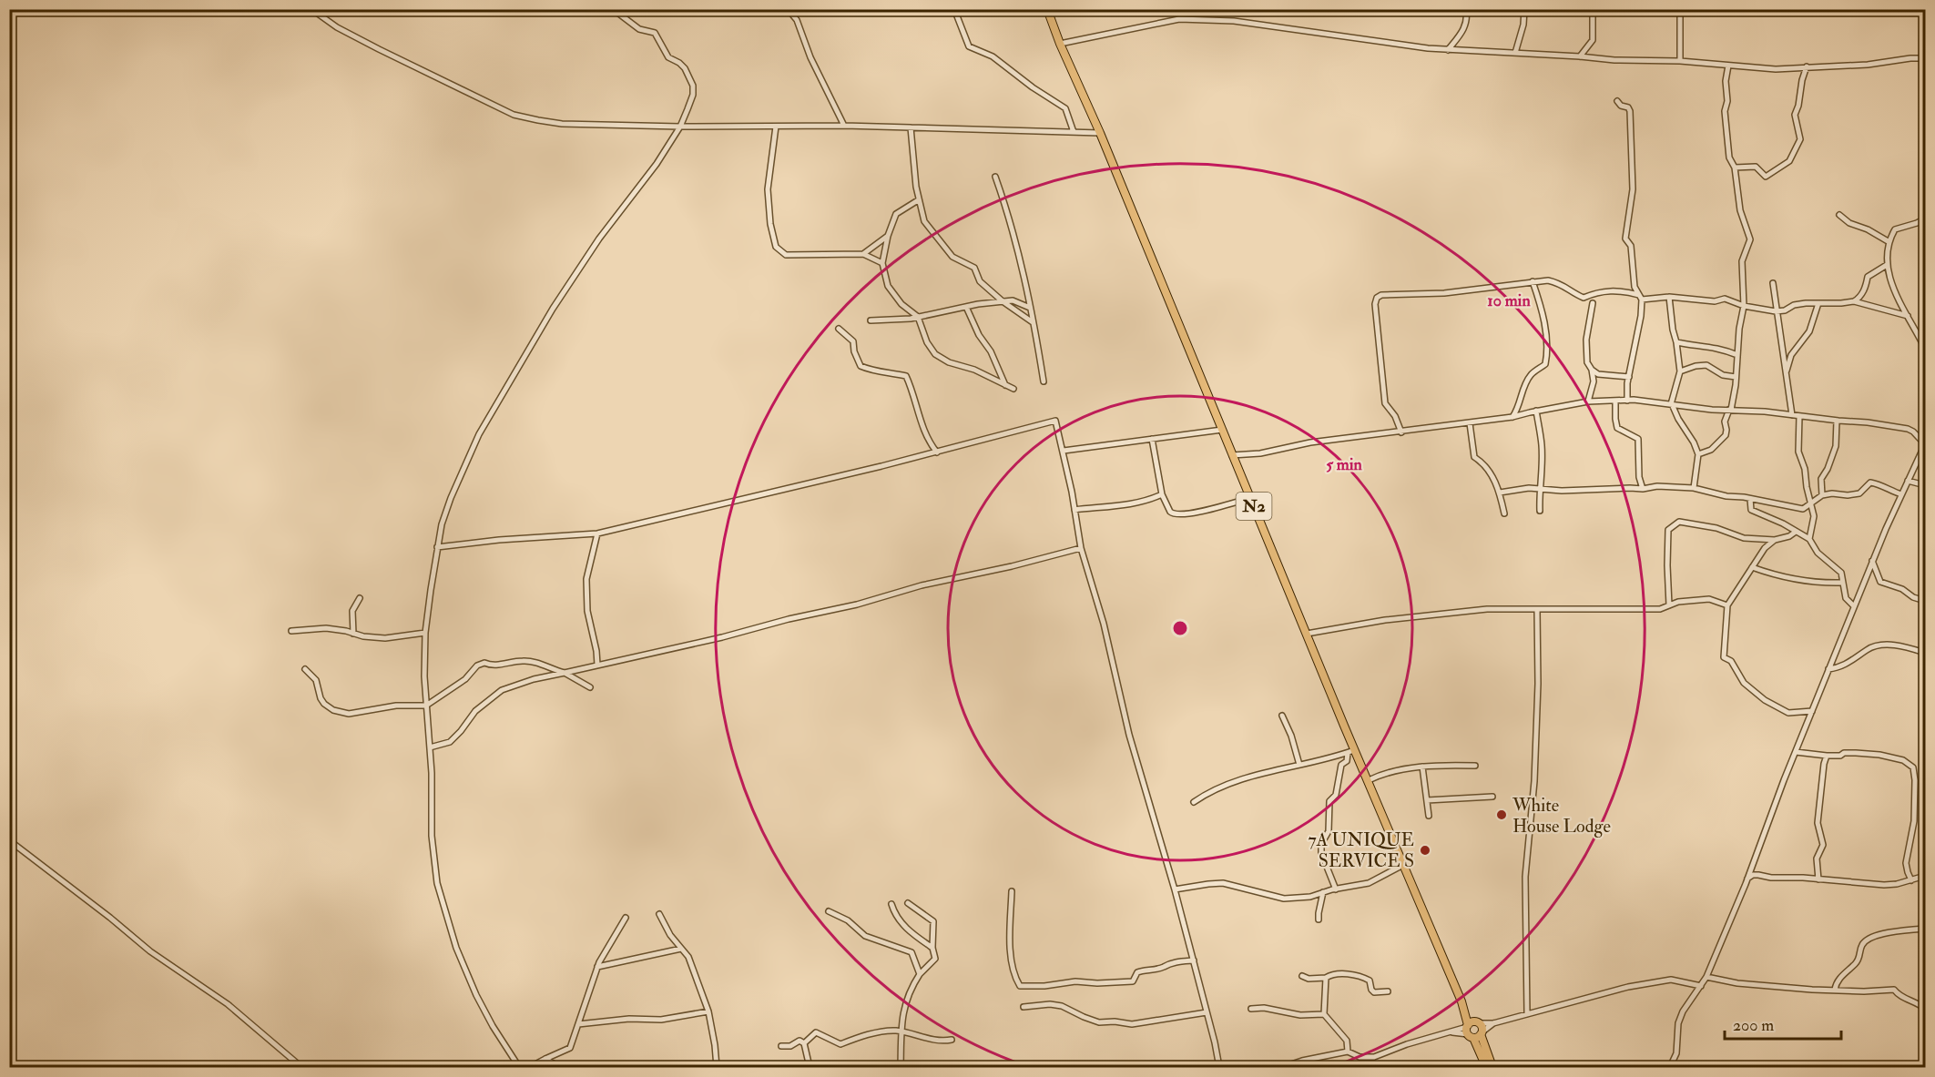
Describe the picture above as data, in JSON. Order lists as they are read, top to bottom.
{
  "streets": {
    "highway": ["N2"]
  },
  "places": ["White House Lodge", "7A UNIQUE SERVICE S"],
  "scale_bar": "200 m",
  "rings": ["10 min", "5 min"]
}
